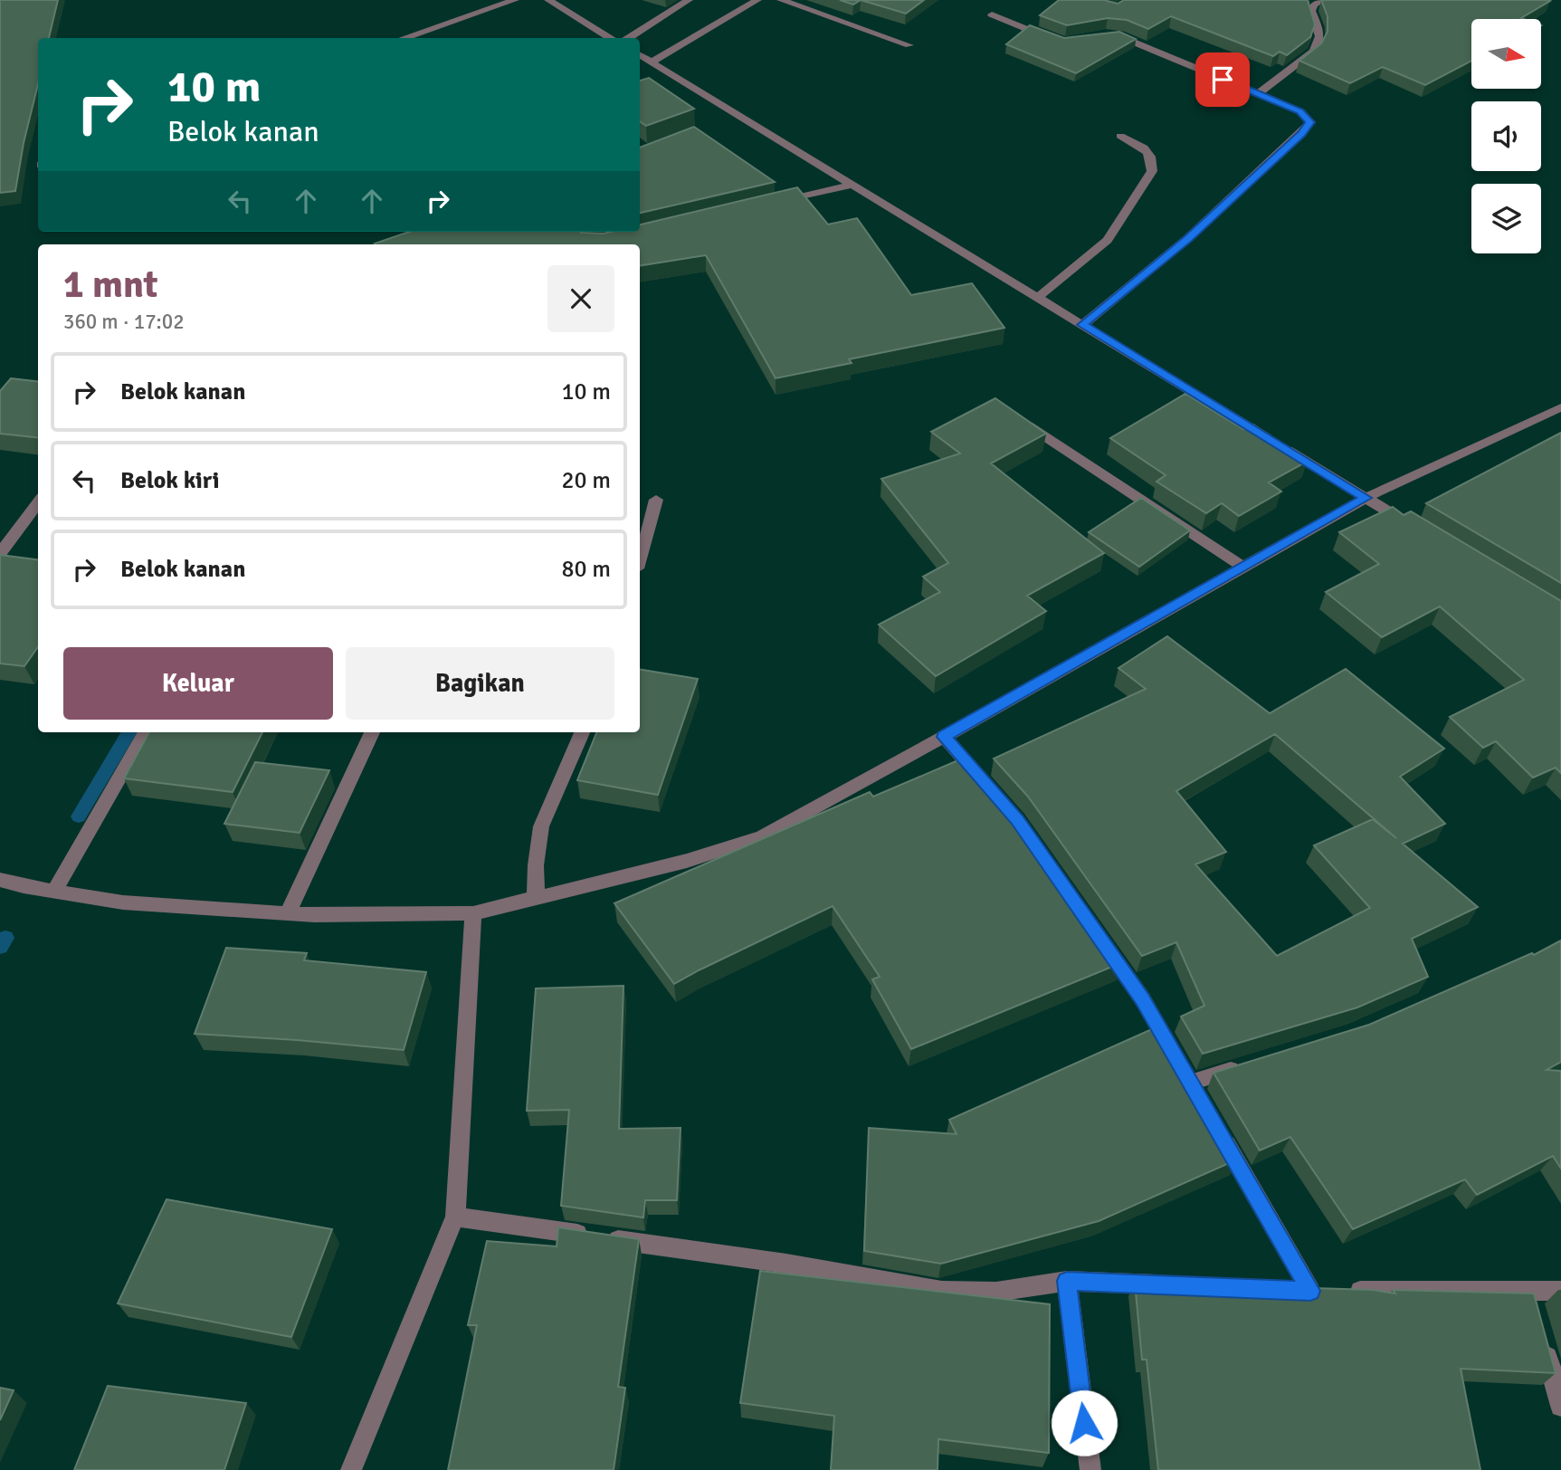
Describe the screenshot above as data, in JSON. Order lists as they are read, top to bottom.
{
  "north": "right",
  "page": {
    "turn": ["10 m", "Belok kanan"],
    "heading": ["1 mnt", "360 m · 17:02"],
    "list": [
      {
        "name": "Belok kanan",
        "value": "10 m"
      },
      {
        "name": "Belok kiri",
        "value": "20 m"
      },
      {
        "name": "Belok kanan",
        "value": "80 m"
      }
    ],
    "buttons": ["Keluar", "Bagikan"]
  }
}
